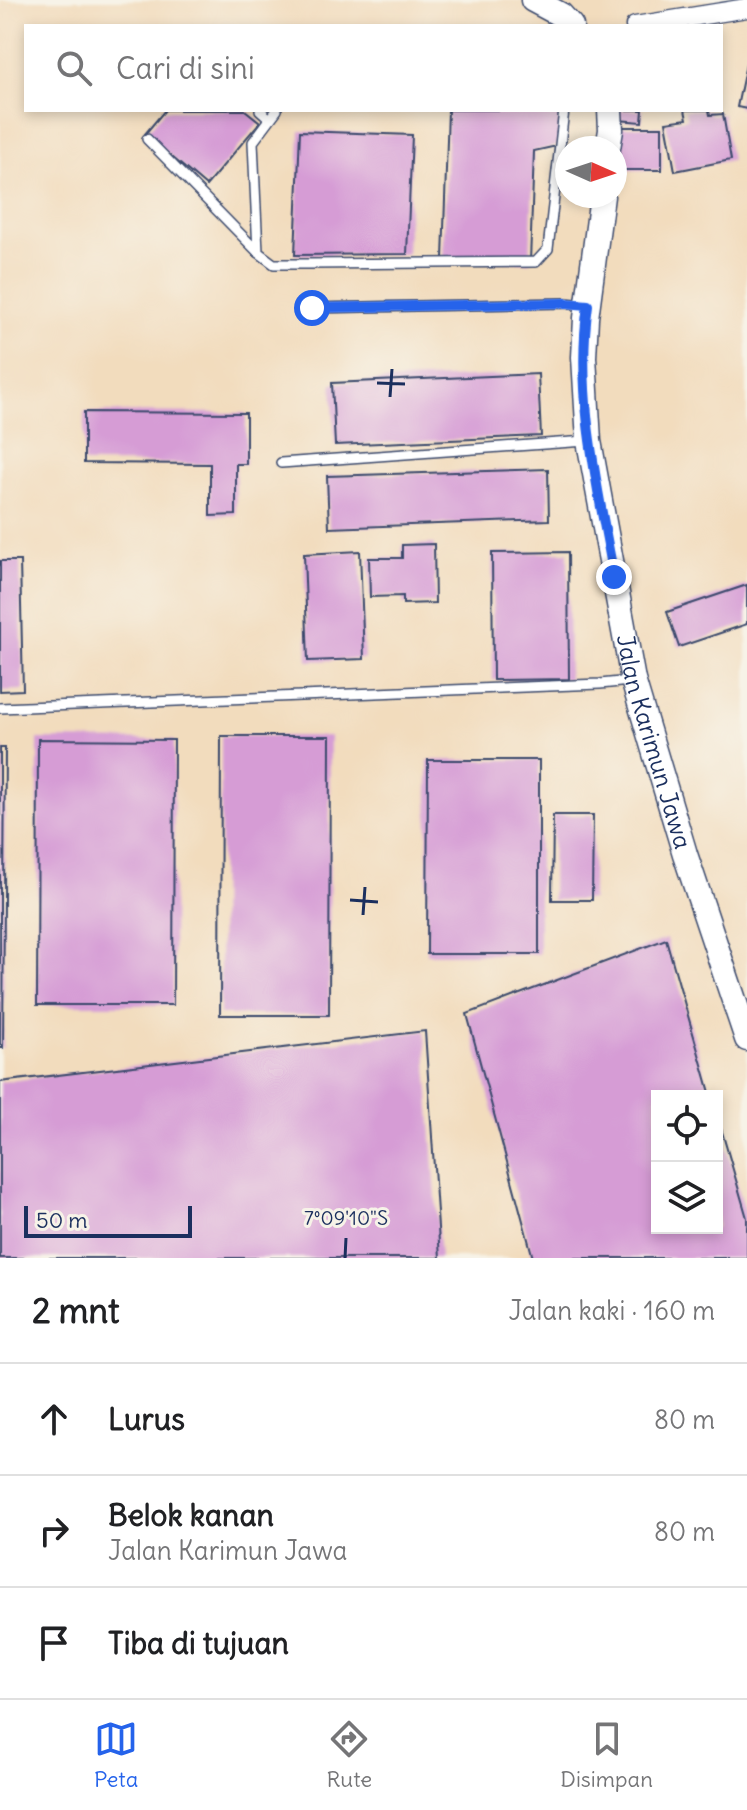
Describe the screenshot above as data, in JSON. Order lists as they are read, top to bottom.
{
  "streets": {
    "street": ["Jalan Karimun Jawa"]
  },
  "scale_bar": "50 m",
  "north": "right",
  "page": {
    "search": "Cari di sini",
    "scale": "50 m",
    "heading": ["2 mnt", "Jalan kaki · 160 m"],
    "list": [
      ["Lurus", "80 m"],
      ["Belok kanan", "Jalan Karimun Jawa", "80 m"],
      "Tiba di tujuan"
    ],
    "nav": ["Peta", "Rute", "Disimpan"]
  },
  "coordinates": ["7°09'10\"S"]
}
